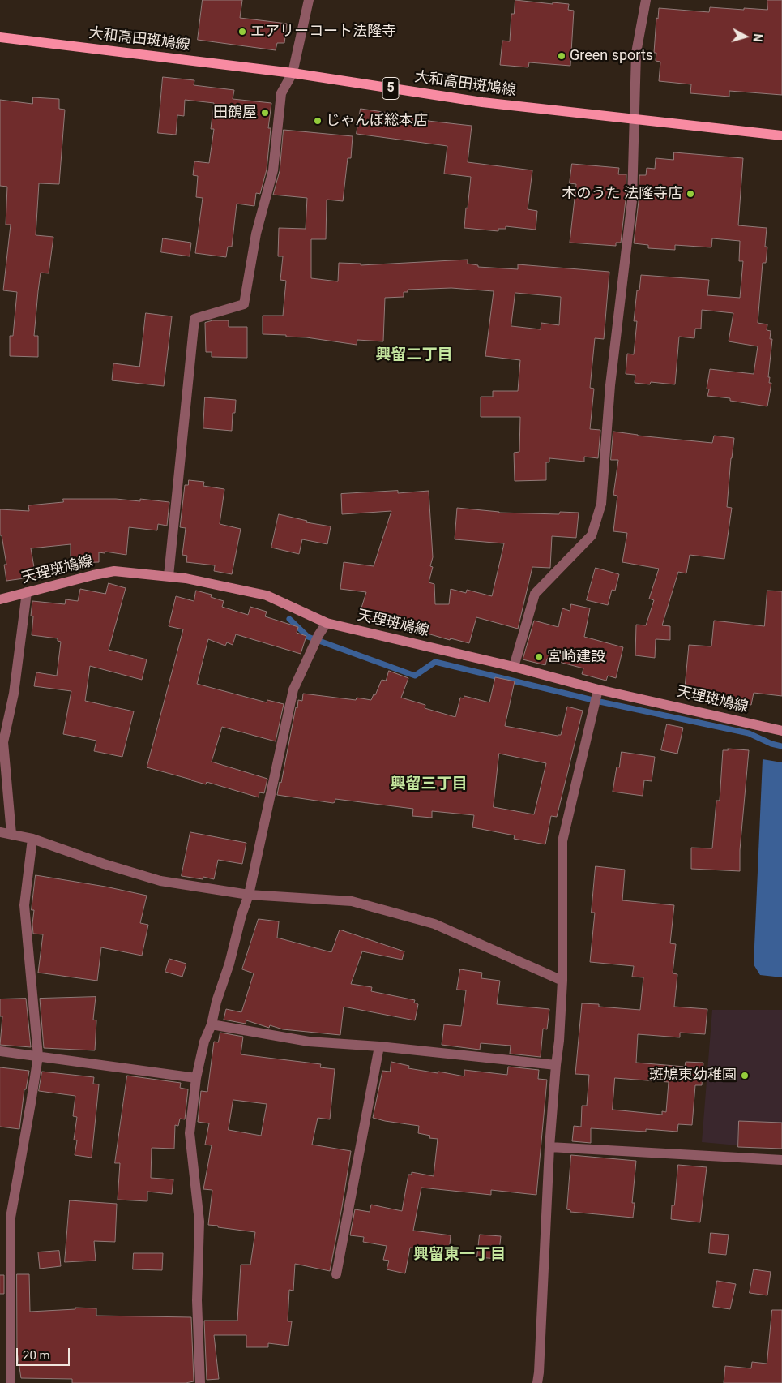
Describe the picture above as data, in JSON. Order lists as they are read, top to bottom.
{
  "streets": {
    "main road": ["大和高田斑鳩線", "5", "天理斑鳩線"]
  },
  "districts": ["興留二丁目", "興留三丁目", "興留東一丁目"],
  "places": [
    "エアリーコート法隆寺",
    "Green sports",
    "田鶴屋",
    "じゃんぼ総本店",
    "木のうた 法隆寺店",
    "宮崎建設",
    "斑鳩東幼稚園"
  ],
  "scale_bar": "20 m",
  "north": "right"
}
